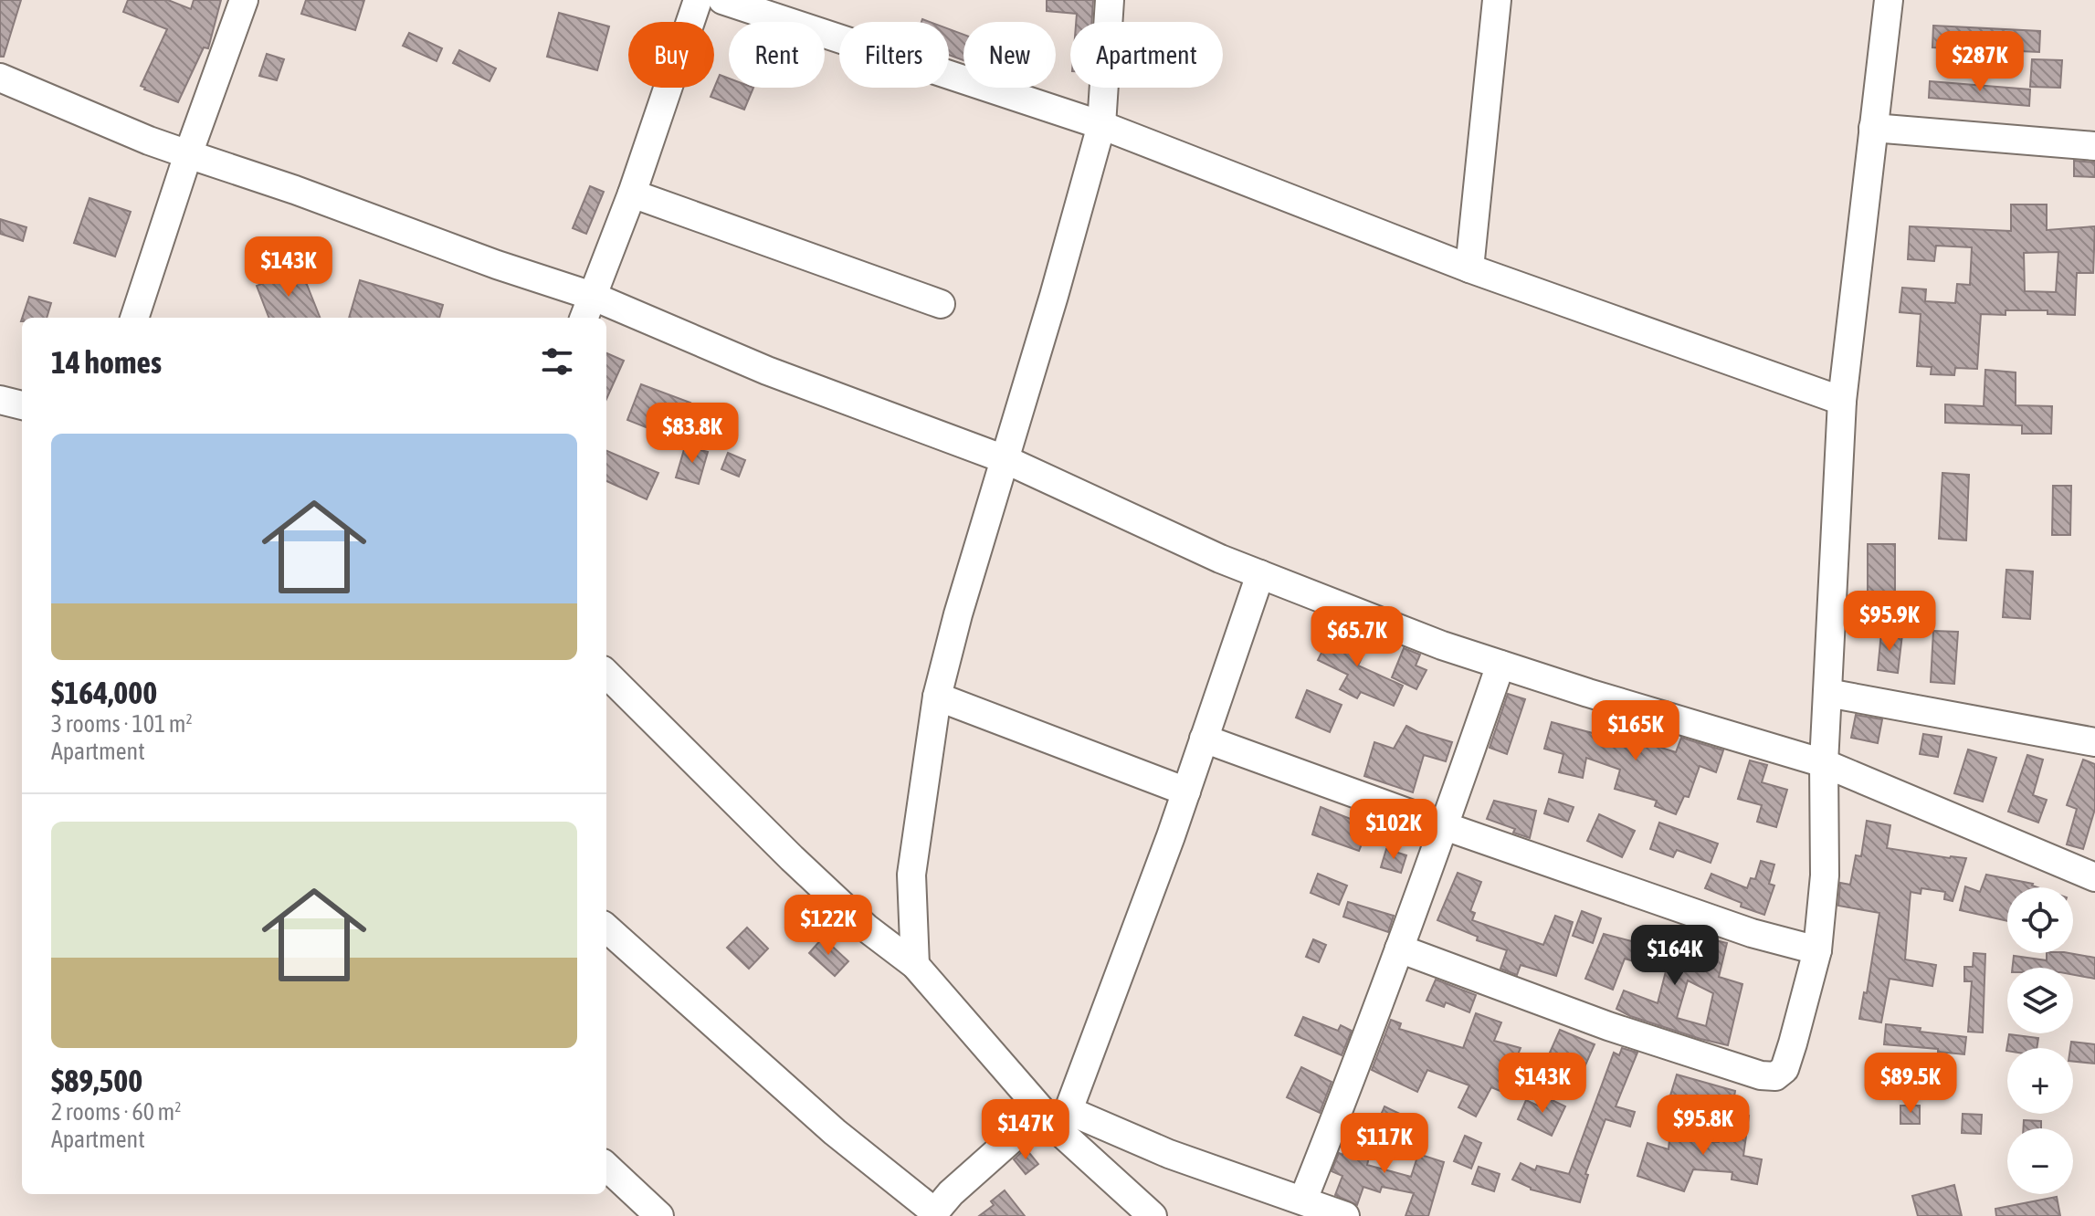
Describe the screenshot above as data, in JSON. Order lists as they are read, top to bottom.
{
  "page": {
    "chip": [
      "Buy",
      "Rent",
      "Filters",
      "New",
      "Apartment"
    ],
    "price": [
      "$287K",
      "$143K",
      "$83.8K",
      "$95.9K",
      "$65.7K",
      "$165K",
      "$102K",
      "$122K",
      "$164K",
      "$143K",
      "$89.5K",
      "$95.8K",
      "$147K",
      "$117K"
    ],
    "heading": "14 homes",
    "list": [
      {
        "name": "$164,000",
        "note": "3 rooms · 101 m² · Apartment"
      },
      {
        "name": "$89,500",
        "note": "2 rooms · 60 m² · Apartment"
      }
    ],
    "map_buttons": ["+", "−"]
  }
}
